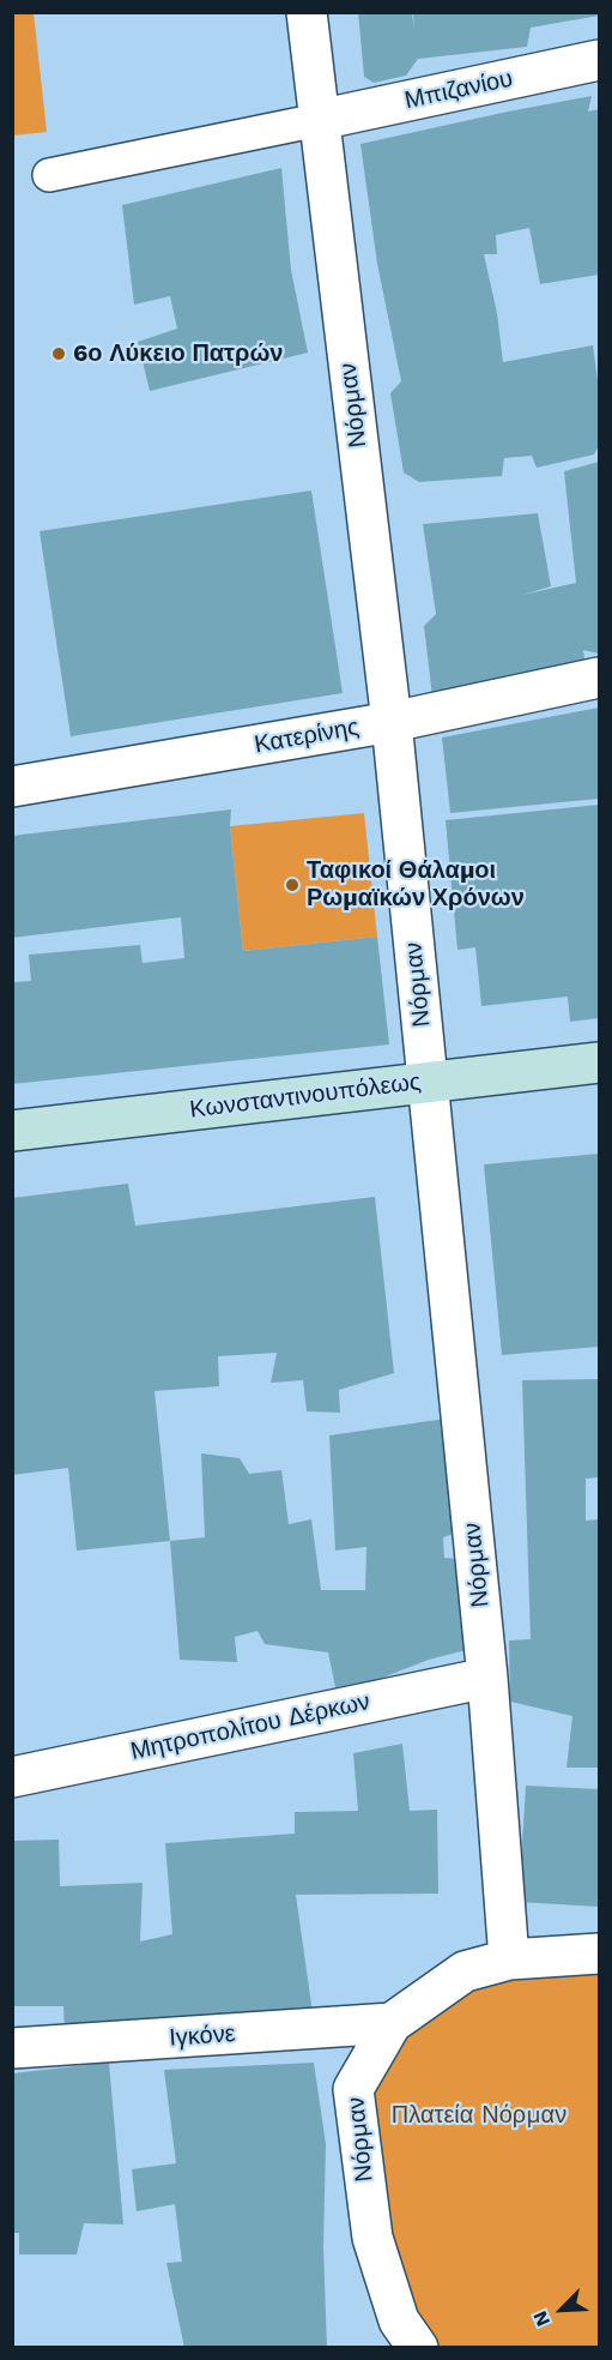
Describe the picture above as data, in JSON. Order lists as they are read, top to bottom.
{
  "streets": {
    "main road": ["Κωνσταντινουπόλεως"],
    "street": [
      "Μπιζανίου",
      "Νόρμαν",
      "Κατερίνης",
      "Μητροπολίτου Δέρκων",
      "Ιγκόνε"
    ]
  },
  "crossings": [
    ["Μπιζανίου", "Νόρμαν"],
    ["Νόρμαν", "Κατερίνης"],
    ["Νόρμαν", "Κωνσταντινουπόλεως"],
    ["Νόρμαν", "Μητροπολίτου Δέρκων"],
    ["Νόρμαν", "Ιγκόνε"]
  ],
  "parks": ["Πλατεία Νόρμαν"],
  "places": ["6ο Λύκειο Πατρών", "Ταφικοί Θάλαμοι Ρωμαϊκών Χρόνων"],
  "north": "bottom left"
}
